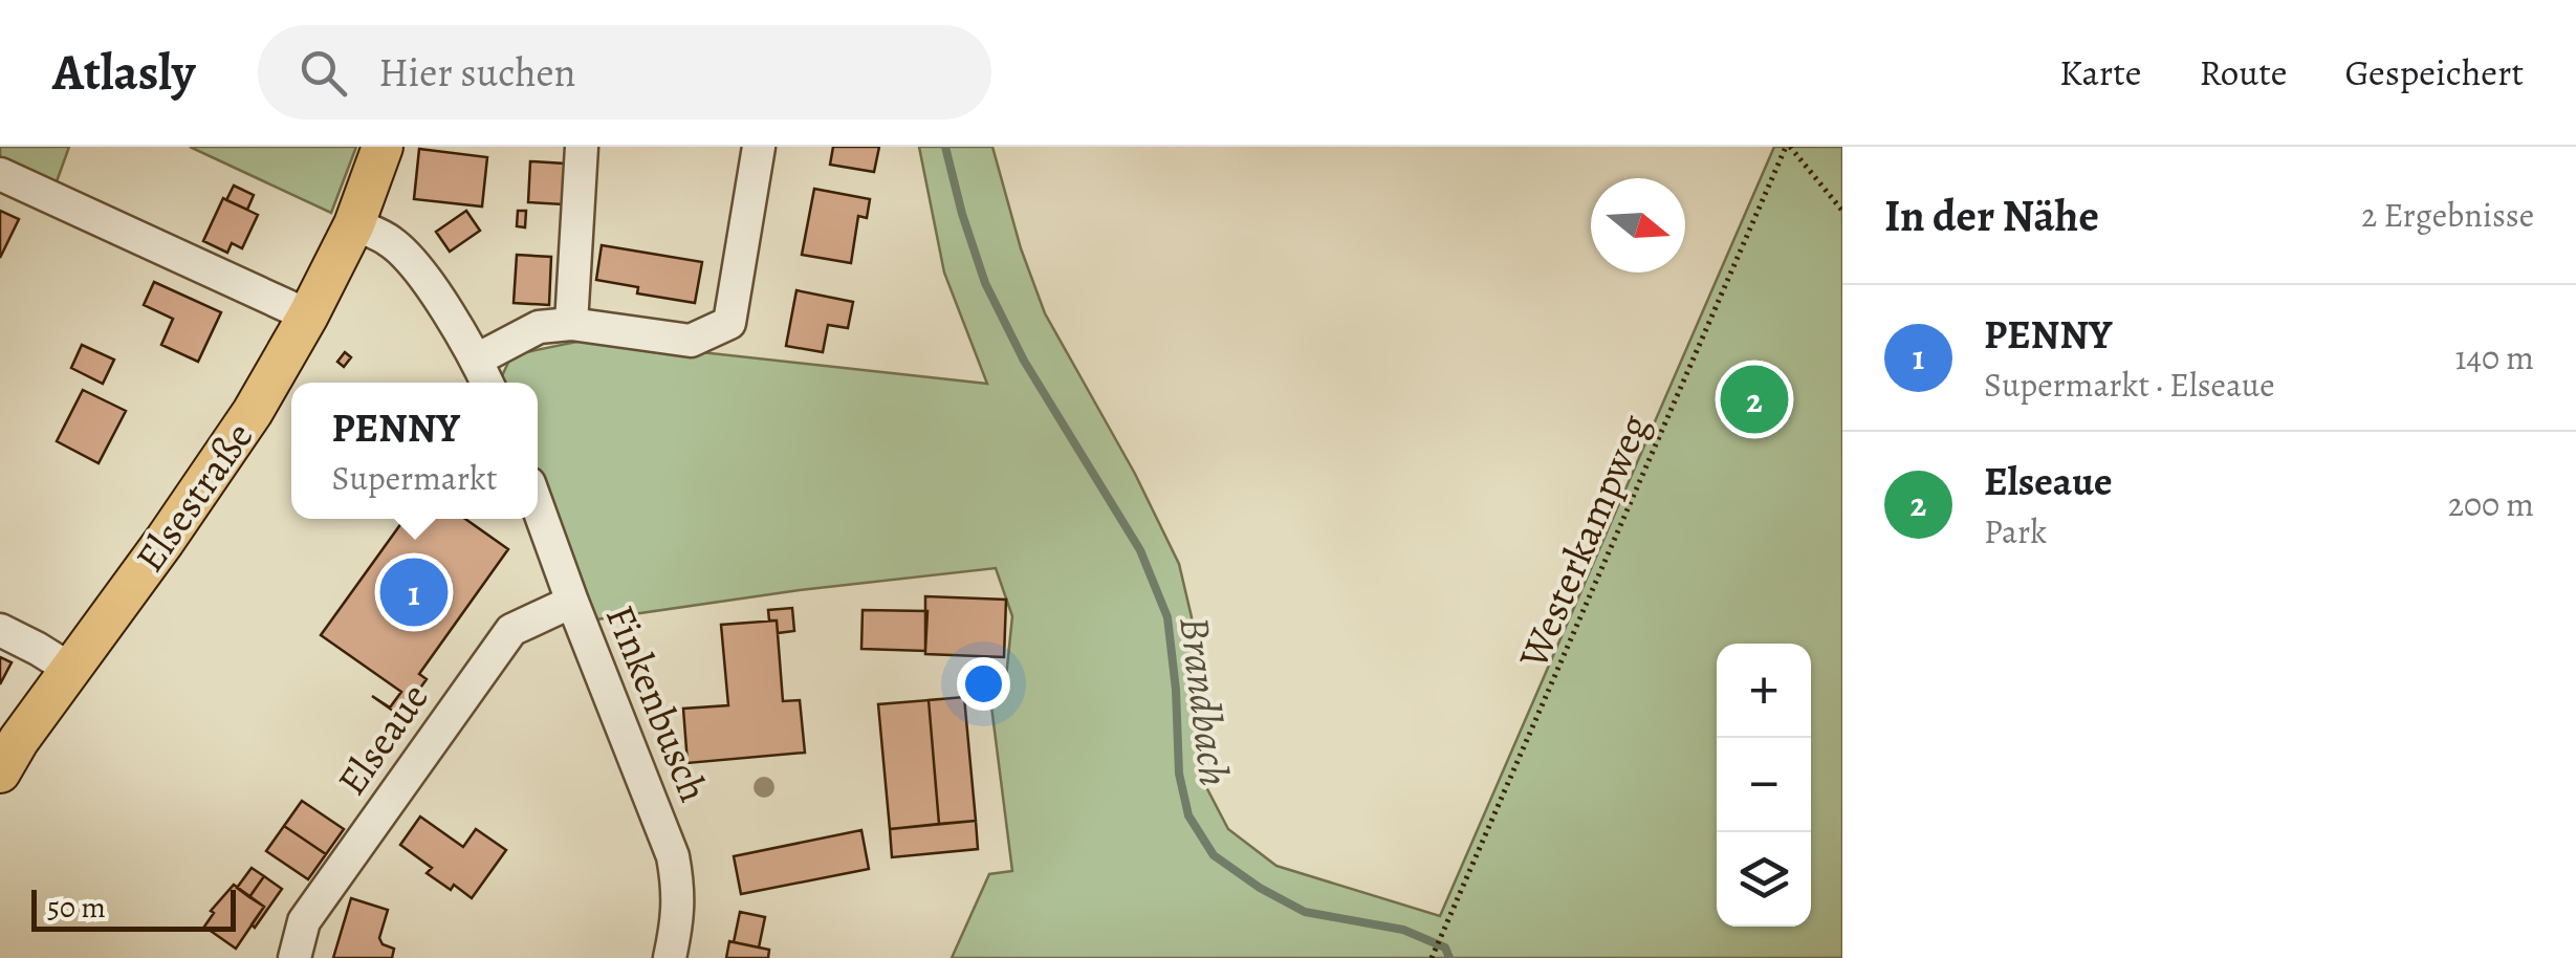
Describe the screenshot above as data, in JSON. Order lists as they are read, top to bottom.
{
  "streets": {
    "main road": ["Elsestraße"],
    "street": ["Finkenbusch", "Elseaue"],
    "path": ["Westerkampweg"]
  },
  "crossings": [
    ["Finkenbusch", "Elseaue"]
  ],
  "water": ["Brandbach"],
  "scale_bar": "50 m",
  "north": "right",
  "page": {
    "header": "Atlasly",
    "search": "Hier suchen",
    "nav": ["Karte", "Route", "Gespeichert"],
    "heading": ["In der Nähe", "2 Ergebnisse"],
    "list": [
      {
        "mark": "1",
        "name": "PENNY",
        "note": "Supermarkt · Elseaue",
        "value": "140 m"
      },
      {
        "mark": "2",
        "name": "Elseaue",
        "note": "Park",
        "value": "200 m"
      }
    ],
    "pins": ["2", "1"],
    "popup": ["PENNY", "Supermarkt"],
    "map_buttons": ["+", "−"],
    "scale": "50 m"
  }
}
